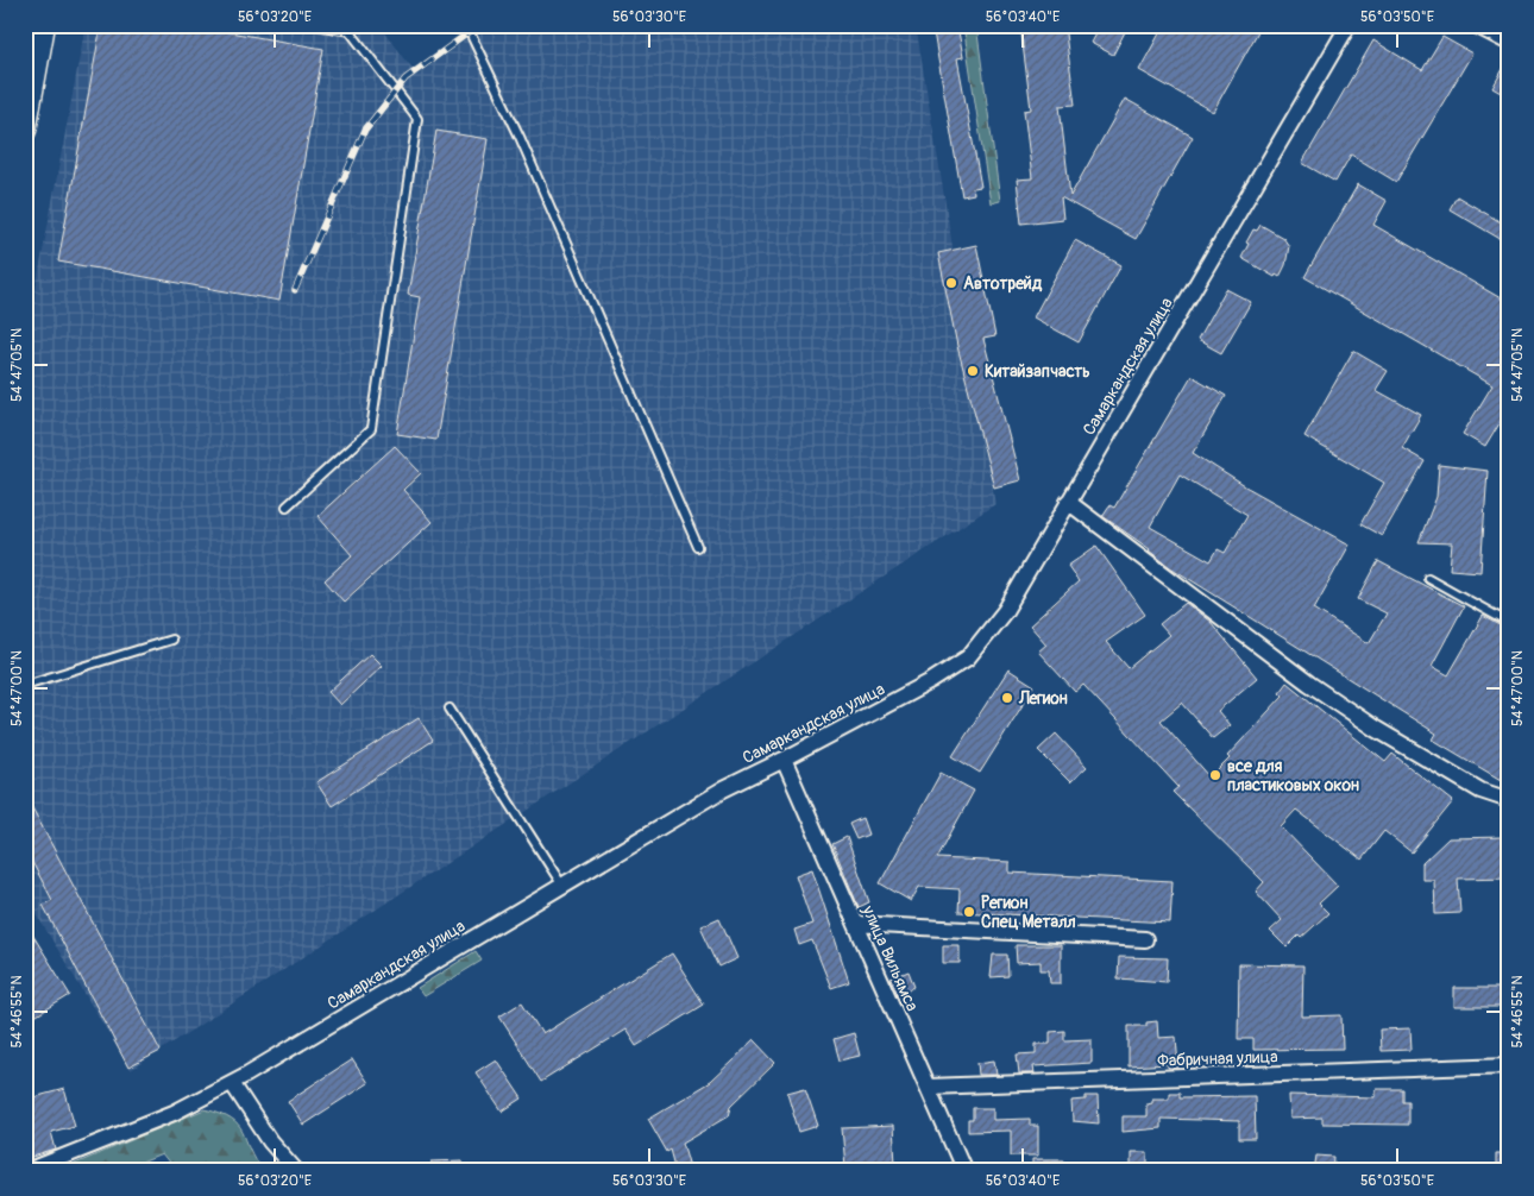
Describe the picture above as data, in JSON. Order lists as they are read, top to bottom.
{
  "streets": {
    "street": ["Самаркандская улица", "улица Вильямса", "Фабричная улица"]
  },
  "crossings": [
    ["Самаркандская улица", "улица Вильямса"],
    ["улица Вильямса", "Фабричная улица"]
  ],
  "places": [
    "Автотрейд",
    "Китайзапчасть",
    "Легион",
    "все для пластиковых окон",
    "Регион Спец Металл"
  ],
  "coordinates": [
    "56°03'20\"E",
    "56°03'30\"E",
    "56°03'40\"E",
    "56°03'50\"E",
    "54°47'05\"N",
    "54°47'00\"N",
    "54°46'55\"N"
  ]
}
